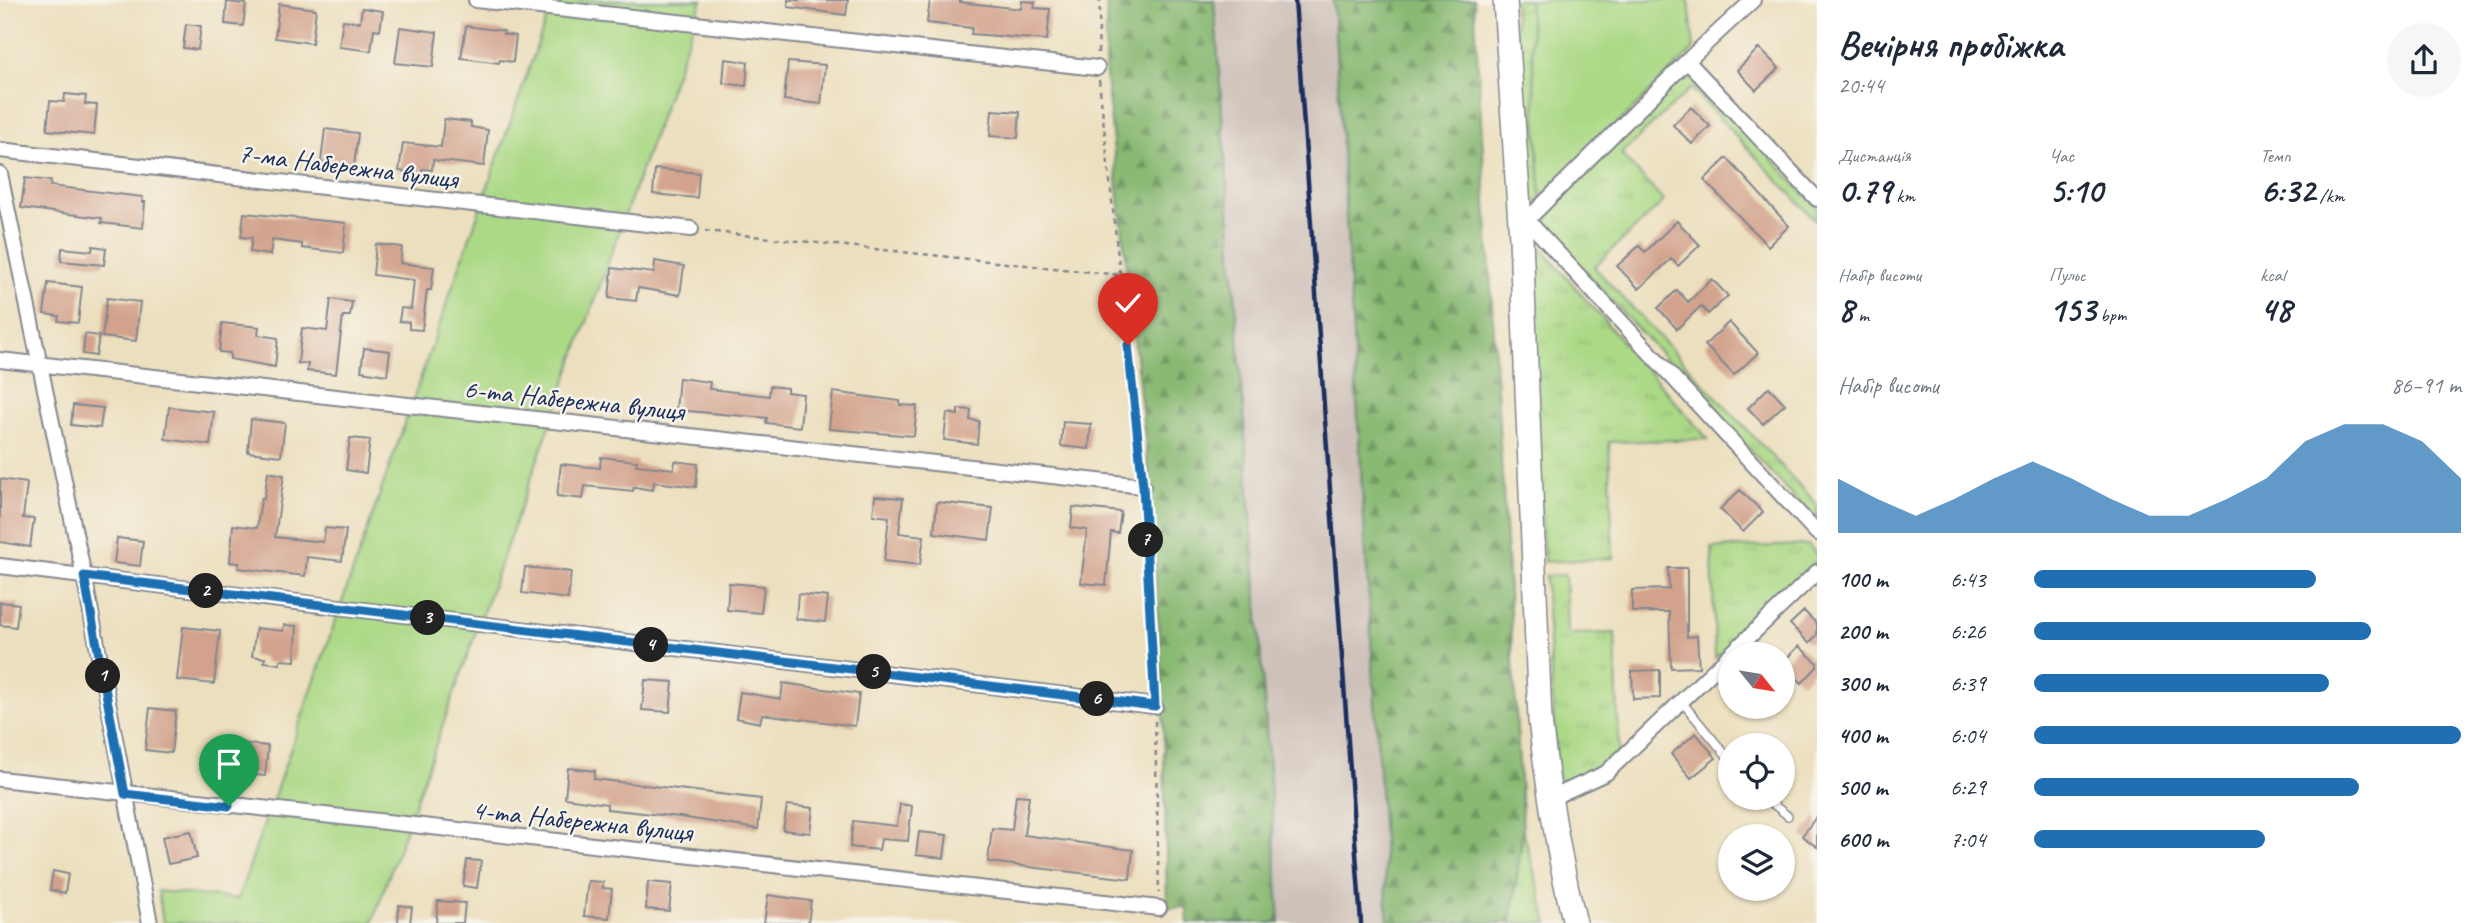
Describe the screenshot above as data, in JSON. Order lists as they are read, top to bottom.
{
  "streets": {
    "street": ["7-ма Набережна вулиця", "6-та Набережна вулиця", "4-та Набережна вулиця"]
  },
  "north": "bottom right",
  "page": {
    "heading": ["Вечірня пробіжка", "20:44"],
    "stats": [
      ["Дистанція", "0.79 km"],
      ["Час", "5:10"],
      ["Темп", "6:32 /km"],
      ["Набір висоти", "8 m"],
      ["Пульс", "153 bpm"],
      ["kcal", "48"]
    ],
    "chart": ["Набір висоти", "86–91 m"],
    "pins": [
      "7",
      "2",
      "3",
      "4",
      "5",
      "1",
      "6"
    ],
    "list": [
      {
        "name": "100 m",
        "note": "6:43"
      },
      {
        "name": "200 m",
        "note": "6:26"
      },
      {
        "name": "300 m",
        "note": "6:39"
      },
      {
        "name": "400 m",
        "note": "6:04"
      },
      {
        "name": "500 m",
        "note": "6:29"
      },
      {
        "name": "600 m",
        "note": "7:04"
      }
    ]
  }
}
